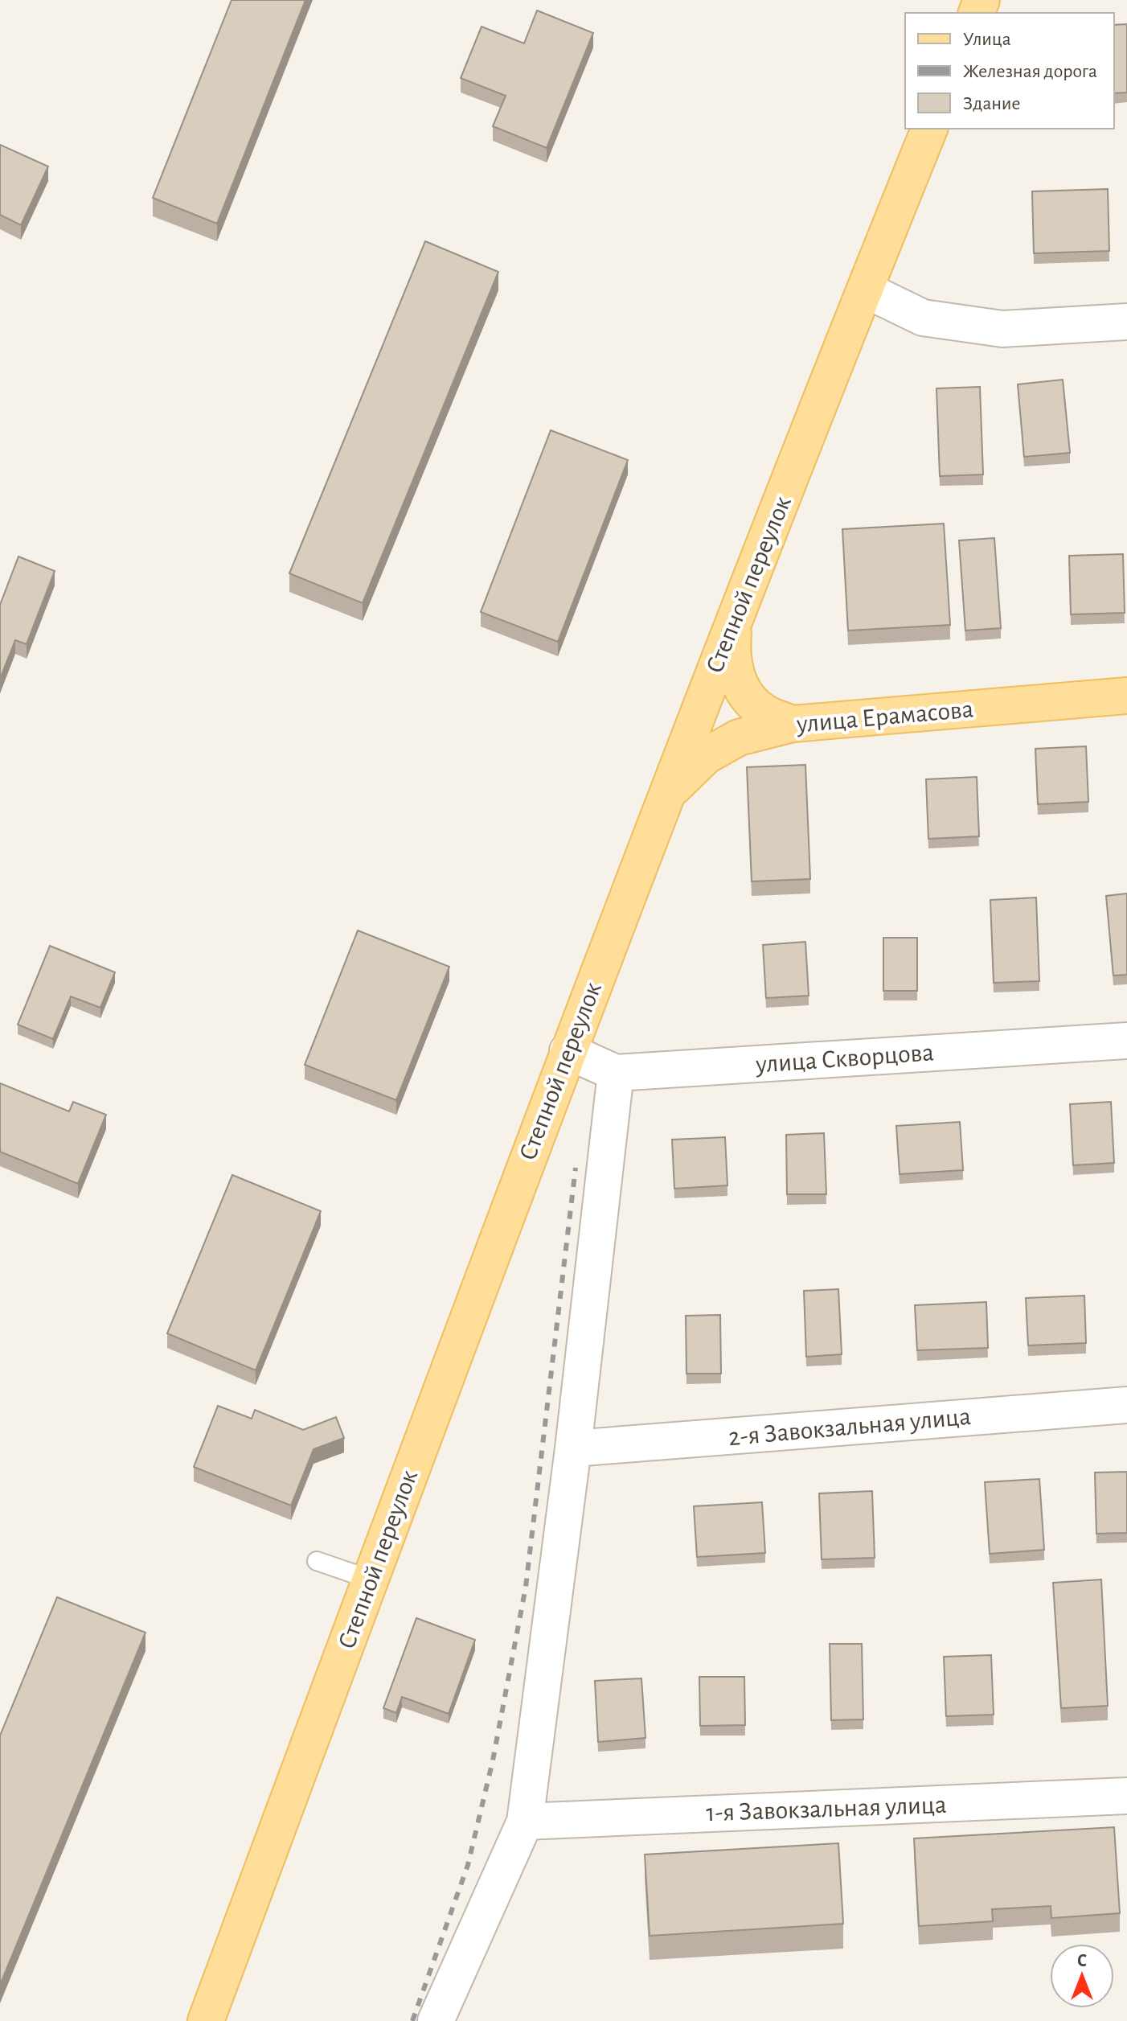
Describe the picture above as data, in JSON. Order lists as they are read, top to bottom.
{
  "streets": {
    "main road": ["Степной переулок", "улица Ерамасова"],
    "street": ["улица Скворцова", "2-я Завокзальная улица", "1-я Завокзальная улица"]
  },
  "crossings": [
    ["Степной переулок", "улица Ерамасова"],
    ["Степной переулок", "улица Скворцова"]
  ],
  "legend": ["Улица", "Железная дорога", "Здание"],
  "north": "top"
}
